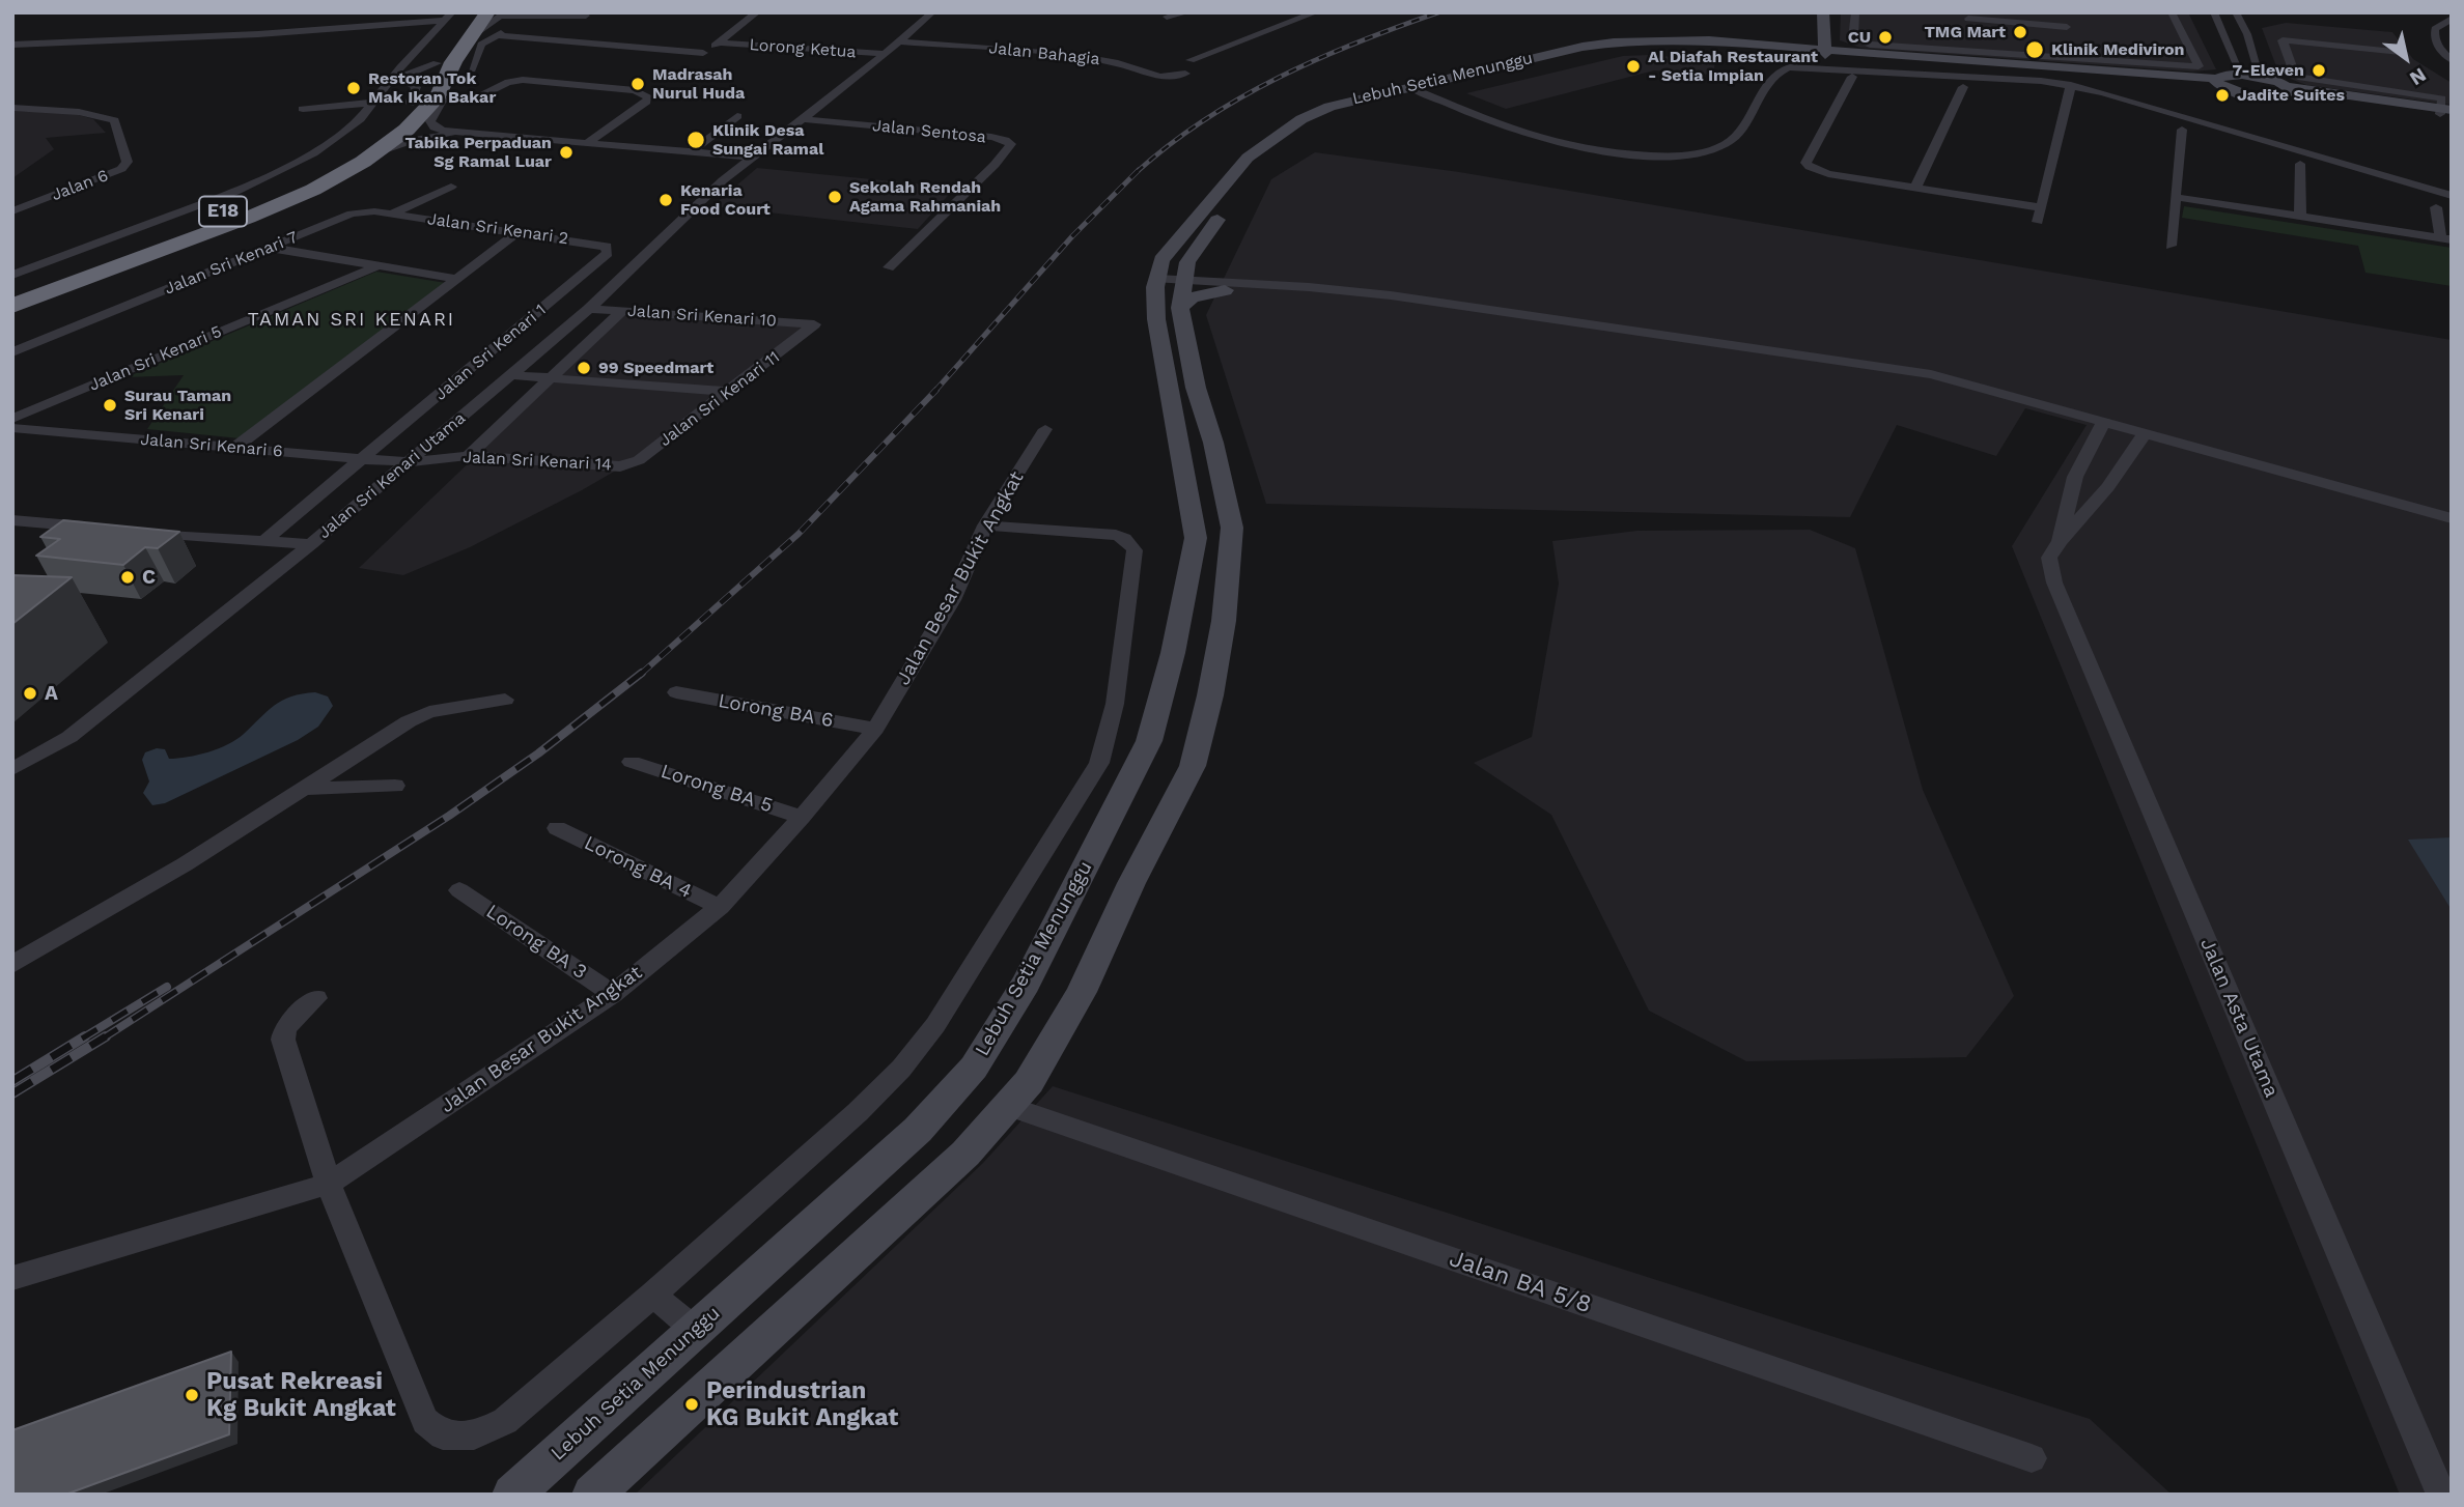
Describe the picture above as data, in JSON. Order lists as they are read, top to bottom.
{
  "streets": {
    "highway": ["E18"],
    "street": [
      "Lorong Ketua",
      "Jalan Bahagia",
      "Lebuh Setia Menunggu",
      "Jalan Sentosa",
      "Jalan 6",
      "Jalan Sri Kenari 2",
      "Jalan Sri Kenari 7",
      "Jalan Sri Kenari 10",
      "Jalan Sri Kenari 1",
      "Jalan Sri Kenari 5",
      "Jalan Sri Kenari 11",
      "Jalan Sri Kenari 6",
      "Jalan Sri Kenari 14",
      "Jalan Sri Kenari Utama",
      "Jalan Besar Bukit Angkat",
      "Lorong BA 6",
      "Lorong BA 5",
      "Lorong BA 4",
      "Lorong BA 3",
      "Jalan Asta Utama",
      "Jalan BA 5/8"
    ]
  },
  "crossings": [
    ["Lorong Ketua", "Jalan Sri Kenari Utama"],
    ["Jalan Bahagia", "Jalan Sri Kenari Utama"],
    ["Lebuh Setia Menunggu", "Jalan BA 5/8"],
    ["Jalan Sentosa", "Jalan Sri Kenari Utama"],
    ["Jalan Sri Kenari 2", "Jalan Sri Kenari 7"],
    ["Jalan Sri Kenari 2", "Jalan Sri Kenari 1"],
    ["Jalan Sri Kenari 10", "Jalan Sri Kenari 11"],
    ["Jalan Sri Kenari 10", "Jalan Sri Kenari Utama"],
    ["Jalan Sri Kenari 1", "Jalan Sri Kenari 6"],
    ["Jalan Sri Kenari 11", "Jalan Sri Kenari 14"],
    ["Jalan Sri Kenari 6", "Jalan Sri Kenari 14"],
    ["Jalan Sri Kenari 6", "Jalan Sri Kenari Utama"],
    ["Jalan Sri Kenari 14", "Jalan Sri Kenari Utama"],
    ["Jalan Besar Bukit Angkat", "Lorong BA 6"],
    ["Jalan Besar Bukit Angkat", "Lorong BA 5"],
    ["Jalan Besar Bukit Angkat", "Lorong BA 4"],
    ["Jalan Besar Bukit Angkat", "Lorong BA 3"]
  ],
  "districts": ["TAMAN SRI KENARI"],
  "places": [
    "TMG Mart",
    "CU",
    "Klinik Mediviron",
    "Al Diafah Restaurant - Setia Impian",
    "7-Eleven",
    "Madrasah Nurul Huda",
    "Restoran Tok Mak Ikan Bakar",
    "Jadite Suites",
    "Klinik Desa Sungai Ramal",
    "Tabika Perpaduan Sg Ramal Luar",
    "Sekolah Rendah Agama Rahmaniah",
    "Kenaria Food Court",
    "99 Speedmart",
    "Surau Taman Sri Kenari",
    "C",
    "A",
    "Pusat Rekreasi Kg Bukit Angkat",
    "Perindustrian KG Bukit Angkat"
  ],
  "north": "bottom right"
}
